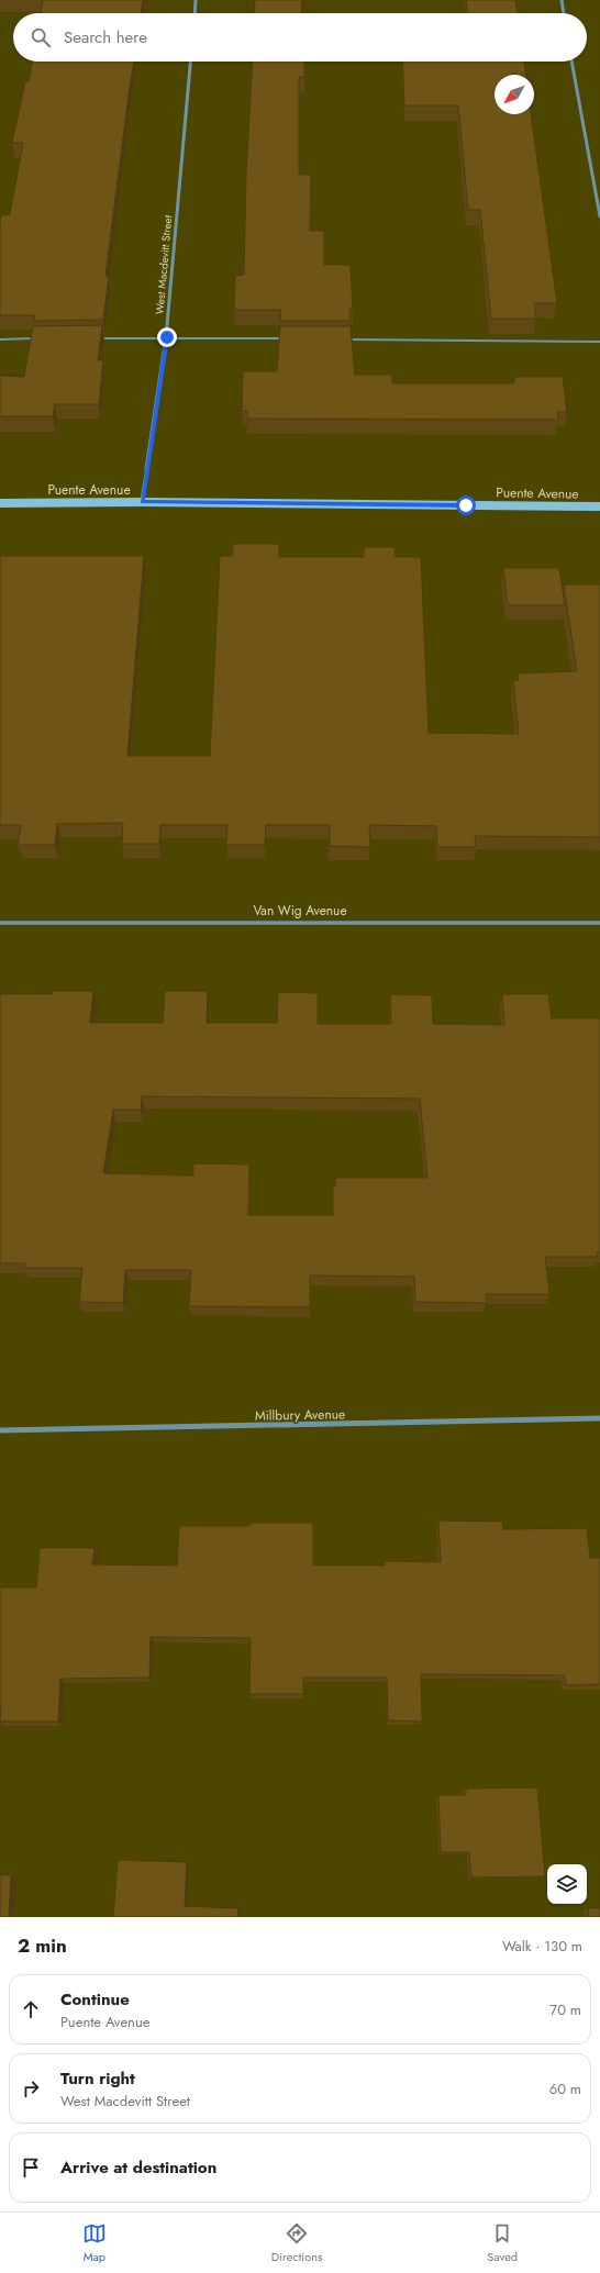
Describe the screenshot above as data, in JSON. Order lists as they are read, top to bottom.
{
  "streets": {
    "main road": ["Puente Avenue"],
    "street": ["West Macdevitt Street", "Van Wig Avenue", "Millbury Avenue"]
  },
  "crossings": [
    ["West Macdevitt Street", "Puente Avenue"]
  ],
  "north": "bottom left",
  "page": {
    "search": "Search here",
    "heading": ["2 min", "Walk · 130 m"],
    "list": [
      ["Continue", "Puente Avenue", "70 m"],
      ["Turn right", "West Macdevitt Street", "60 m"],
      "Arrive at destination"
    ],
    "nav": ["Map", "Directions", "Saved"]
  }
}
